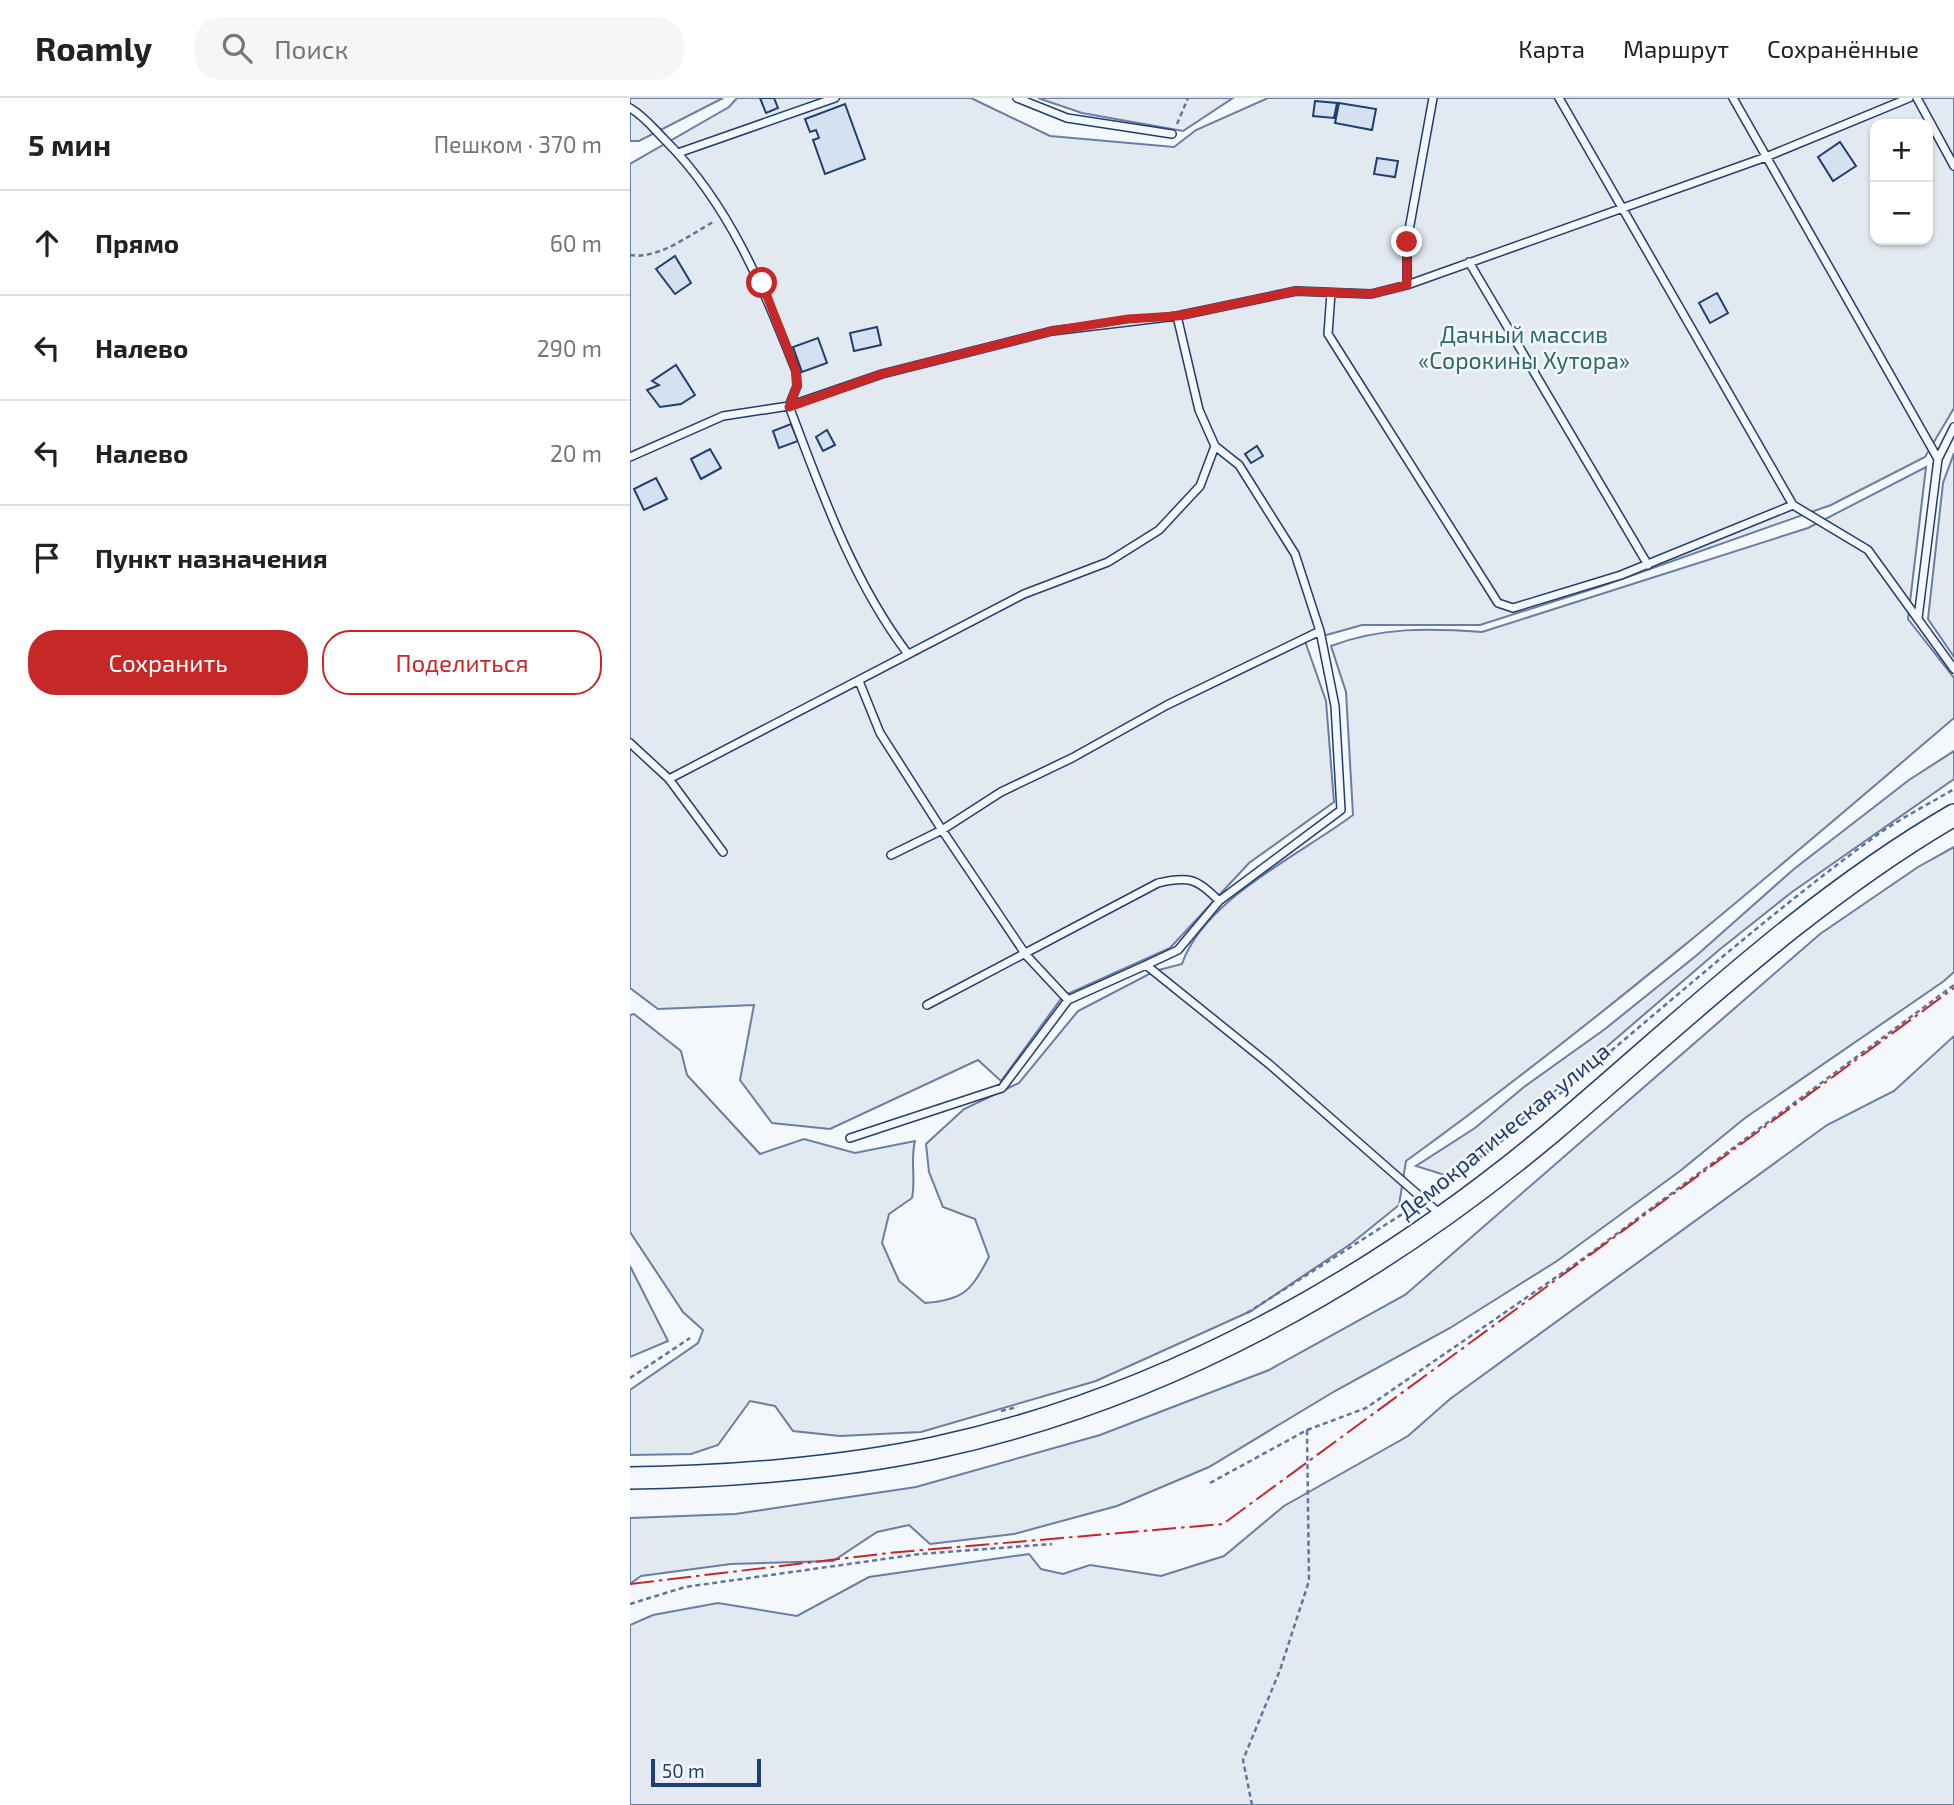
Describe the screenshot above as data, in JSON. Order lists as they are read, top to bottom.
{
  "streets": {
    "main road": ["Демократическая улица"]
  },
  "parks": ["Дачный массив «Сорокины Хутора»"],
  "scale_bar": "50 m",
  "page": {
    "header": "Roamly",
    "search": "Поиск",
    "nav": ["Карта", "Маршрут", "Сохранённые"],
    "heading": ["5 мин", "Пешком · 370 m"],
    "map_buttons": ["+", "−"],
    "list": [
      ["Прямо", "60 m"],
      ["Налево", "290 m"],
      ["Налево", "20 m"],
      "Пункт назначения"
    ],
    "buttons": ["Сохранить", "Поделиться"],
    "scale": "50 m"
  }
}
